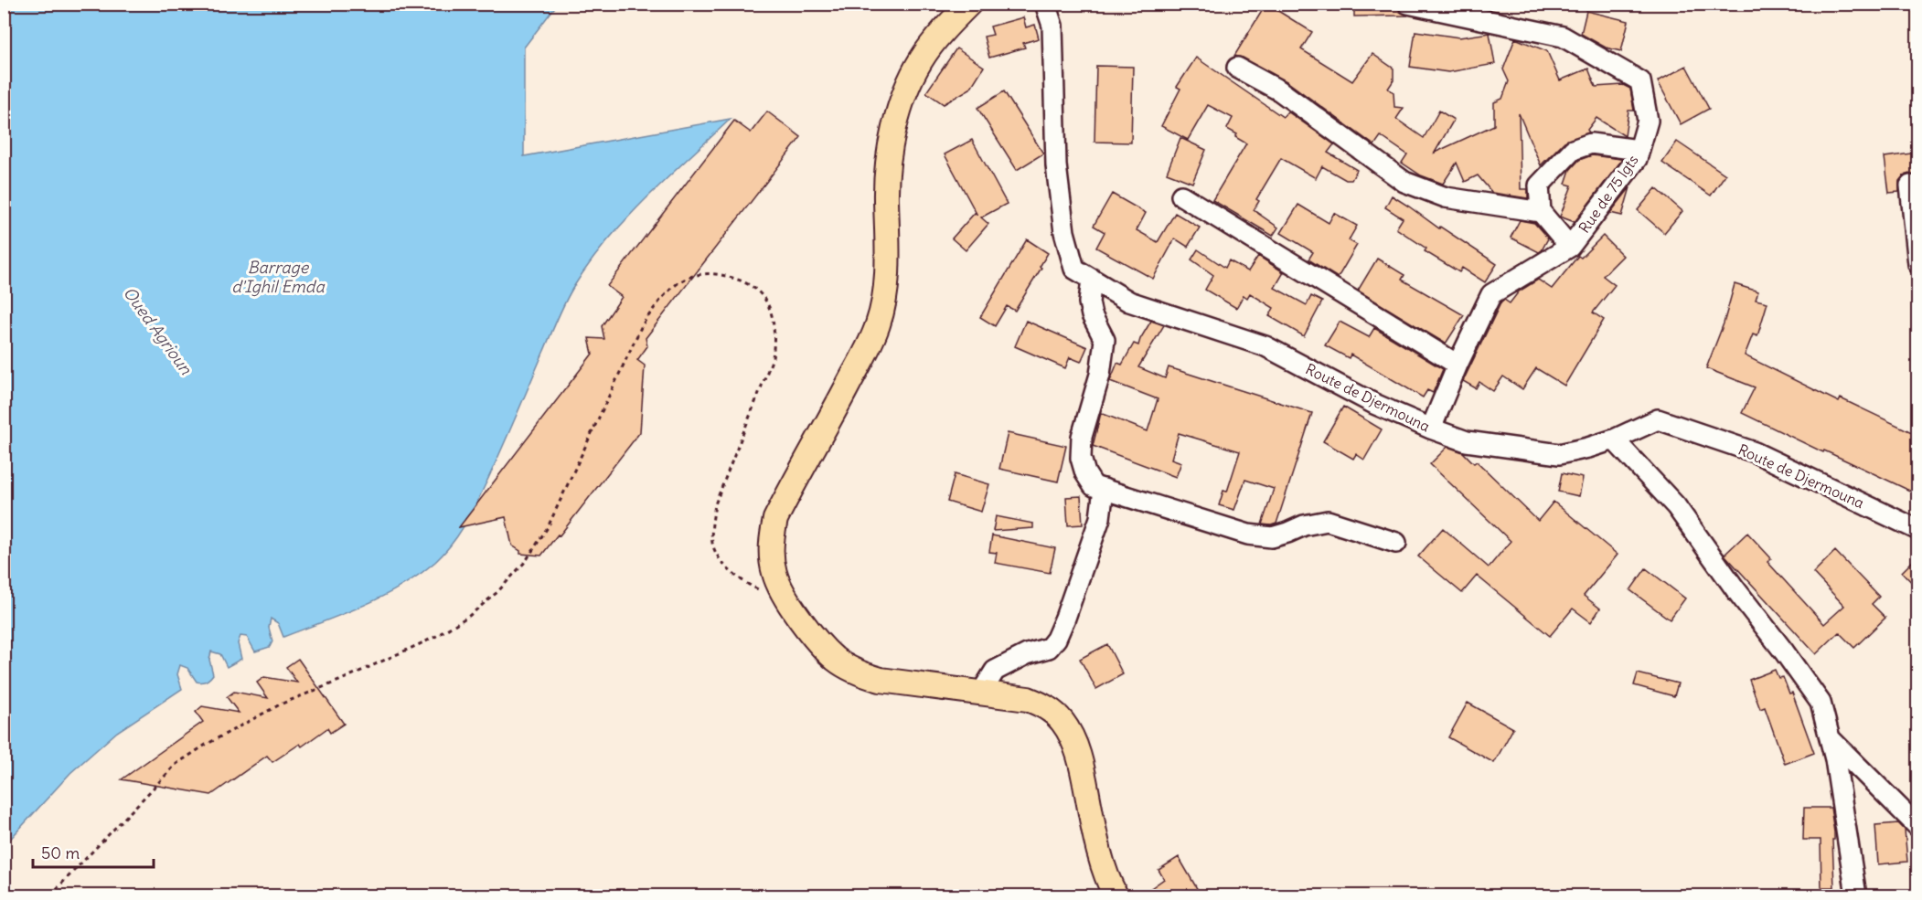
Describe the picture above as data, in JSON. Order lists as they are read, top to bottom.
{
  "streets": {
    "street": ["Rue de 75 lgts", "Route de Djermouna"]
  },
  "crossings": [
    ["Rue de 75 lgts", "Route de Djermouna"]
  ],
  "water": ["Barrage d'Ighil Emda", "Oued Agrioun"],
  "scale_bar": "50 m"
}
